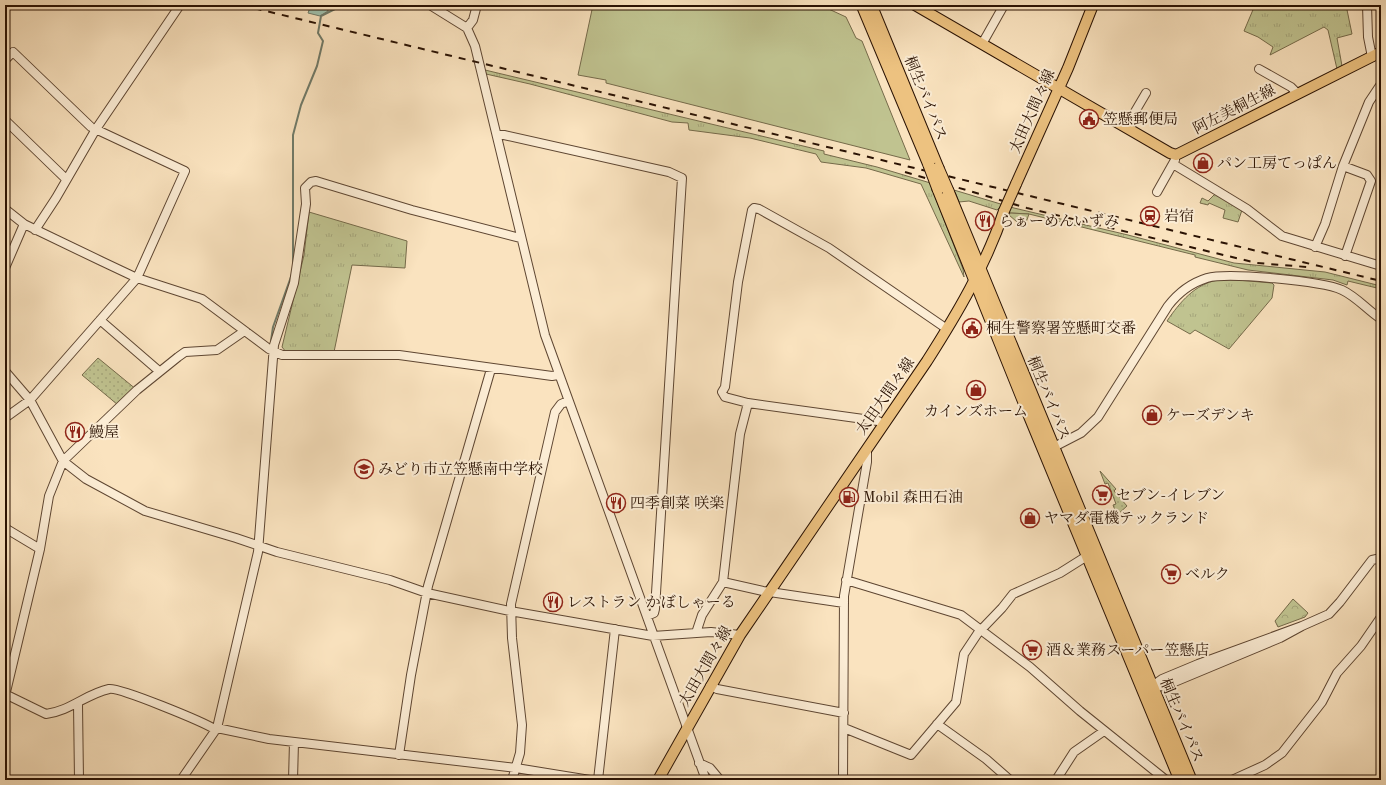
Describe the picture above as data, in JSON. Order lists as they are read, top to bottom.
{
  "streets": {
    "highway": ["桐生バイパス"],
    "main road": ["阿左美桐生線", "太田大間々線"]
  },
  "crossings": [
    ["桐生バイパス", "太田大間々線"]
  ],
  "places": {
    "public building": ["笠懸郵便局", "桐生警察署笠懸町交番"],
    "shop": [
      "パン工房てっぱん",
      "カインズホーム",
      "ケーズデンキ",
      "ヤマダ電機テックランド"
    ],
    "station": ["岩宿"],
    "restaurant": [
      "らぁーめんいずみ",
      "鰻屋",
      "四季創菜 咲楽",
      "レストラン かぼしゃーる"
    ],
    "school or university": ["みどり市立笠懸南中学校"],
    "supermarket": ["セブン-イレブン", "ベルク", "酒＆業務スーパー笠懸店"],
    "fuel station": ["Mobil 森田石油"]
  }
}
